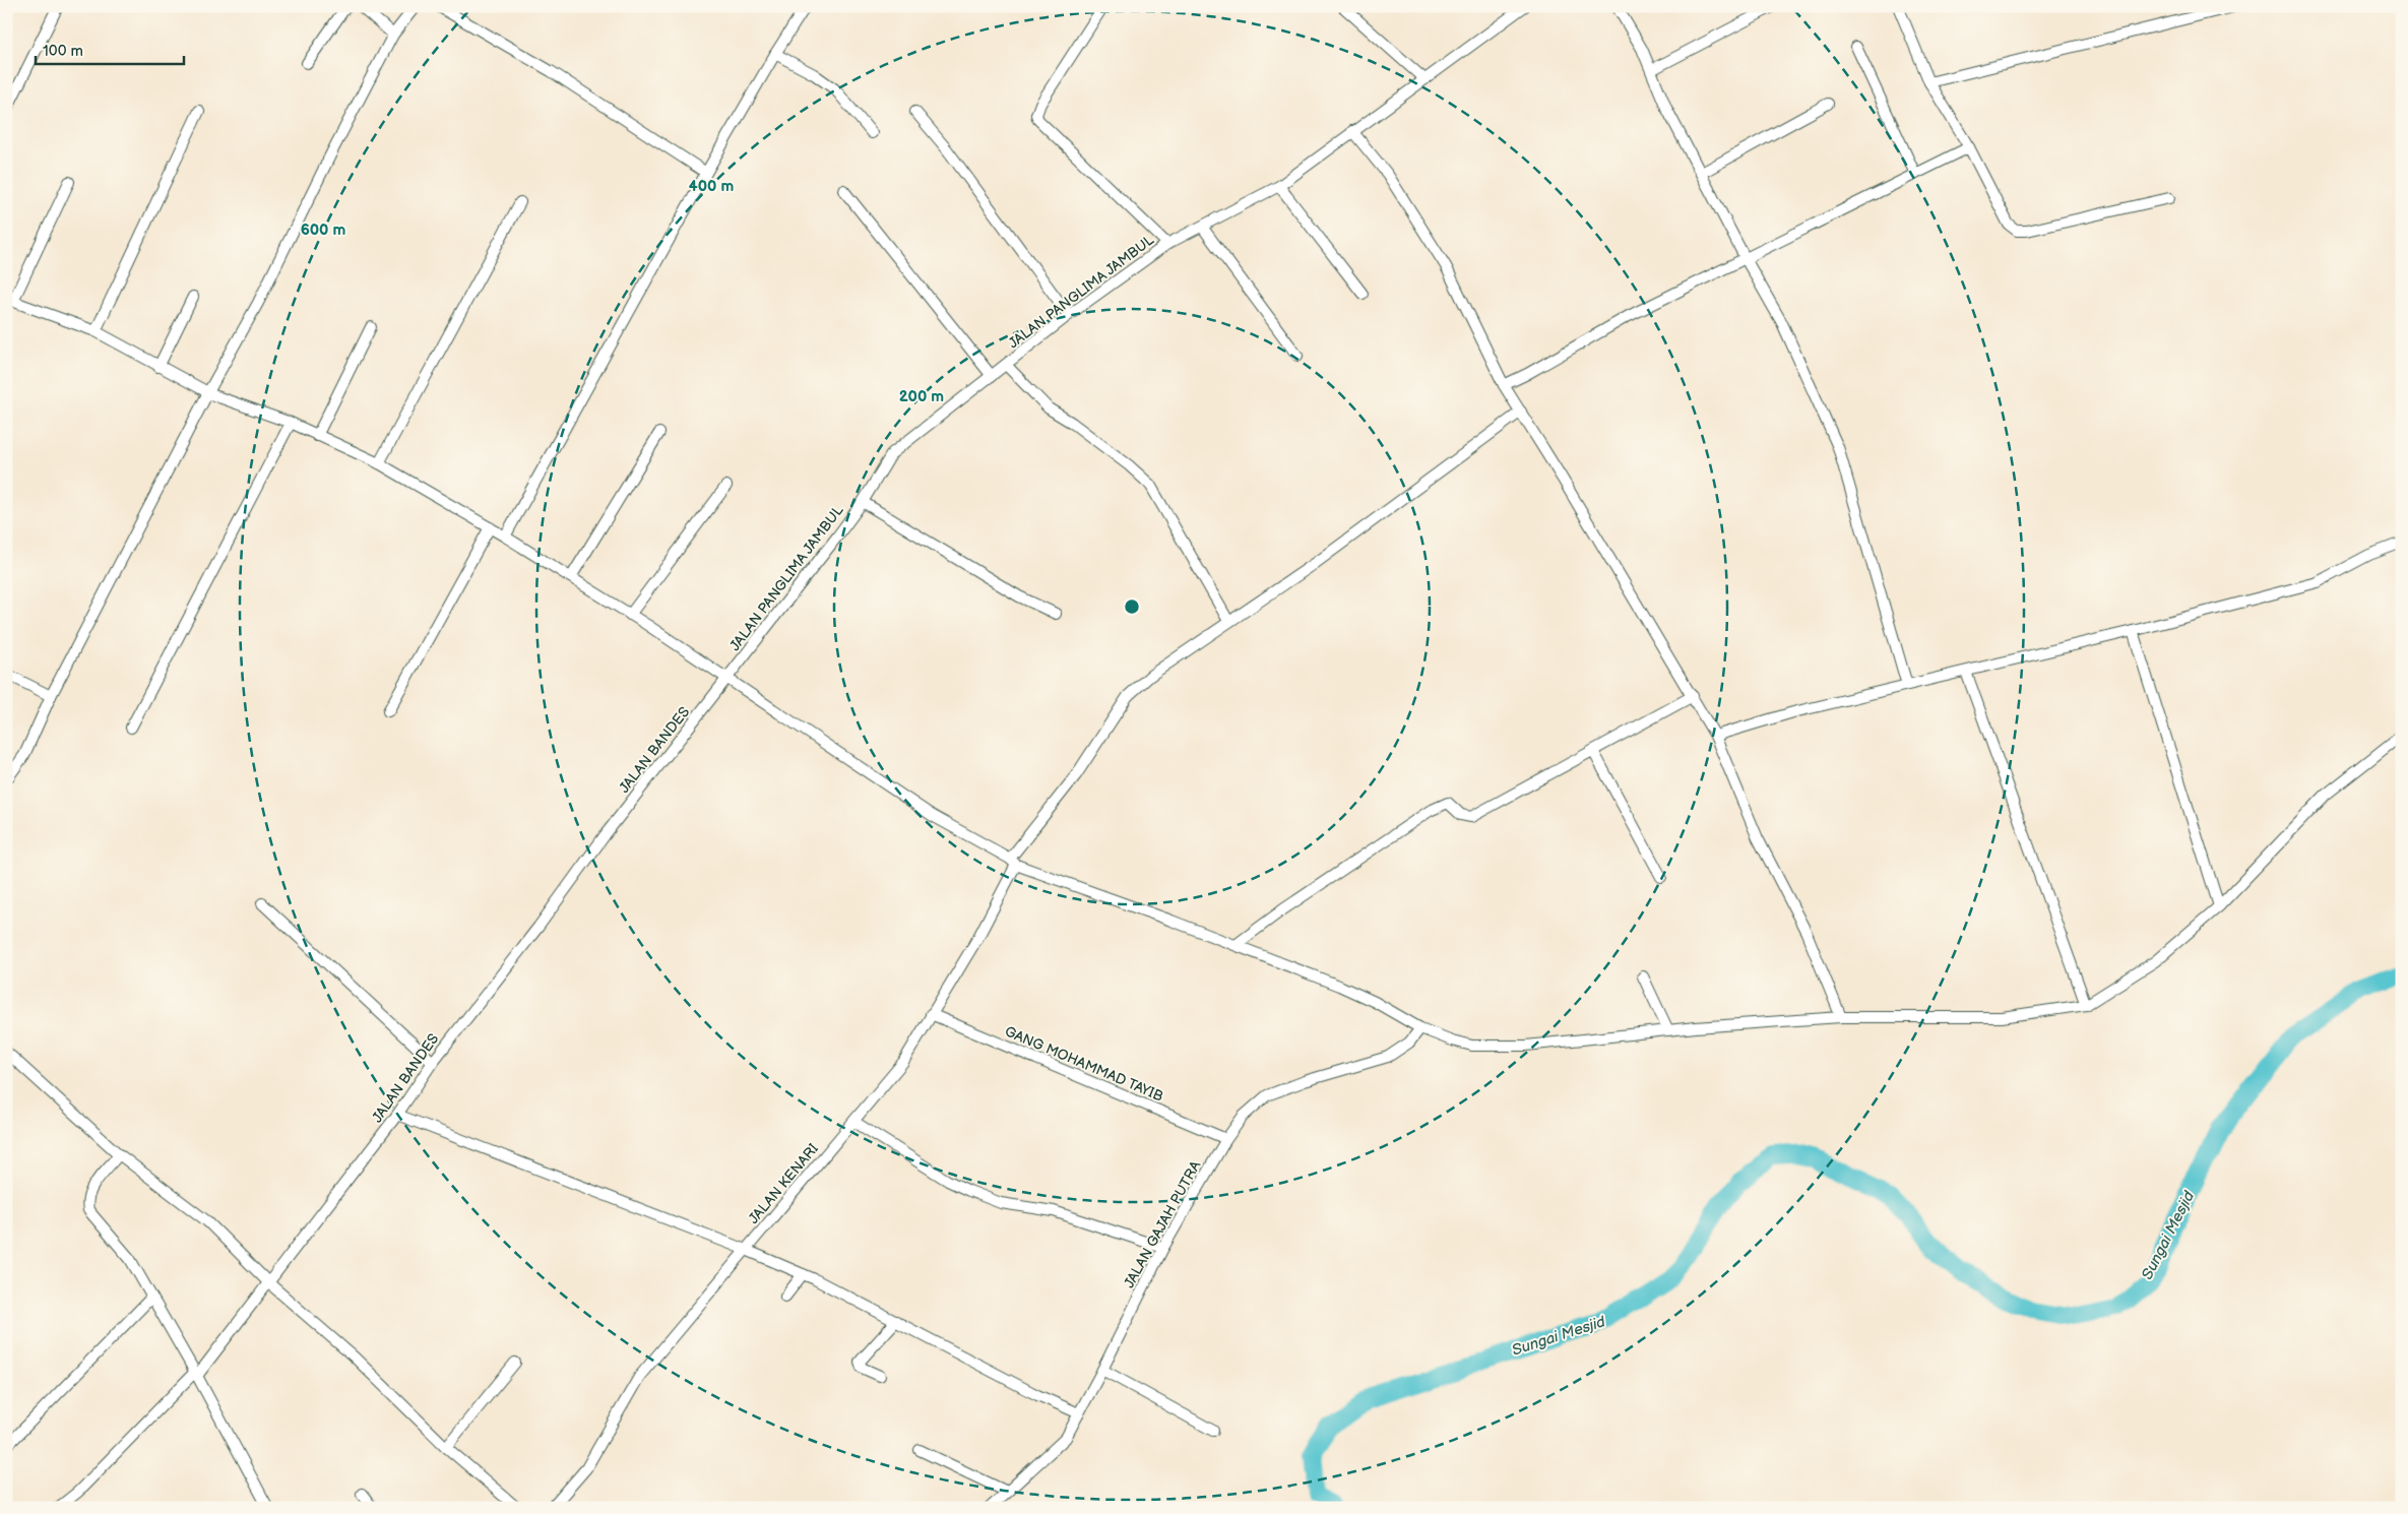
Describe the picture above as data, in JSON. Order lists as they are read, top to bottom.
{
  "streets": {
    "street": [
      "JALAN PANGLIMA JAMBUL",
      "JALAN BANDES",
      "GANG MOHAMMAD TAYIB",
      "JALAN KENARI",
      "JALAN GAJAH PUTRA"
    ]
  },
  "crossings": [
    ["JALAN PANGLIMA JAMBUL", "JALAN BANDES"],
    ["GANG MOHAMMAD TAYIB", "JALAN KENARI"],
    ["GANG MOHAMMAD TAYIB", "JALAN GAJAH PUTRA"]
  ],
  "water": ["Sungai Mesjid"],
  "scale_bar": "100 m",
  "rings": ["400 m", "600 m", "200 m"]
}
